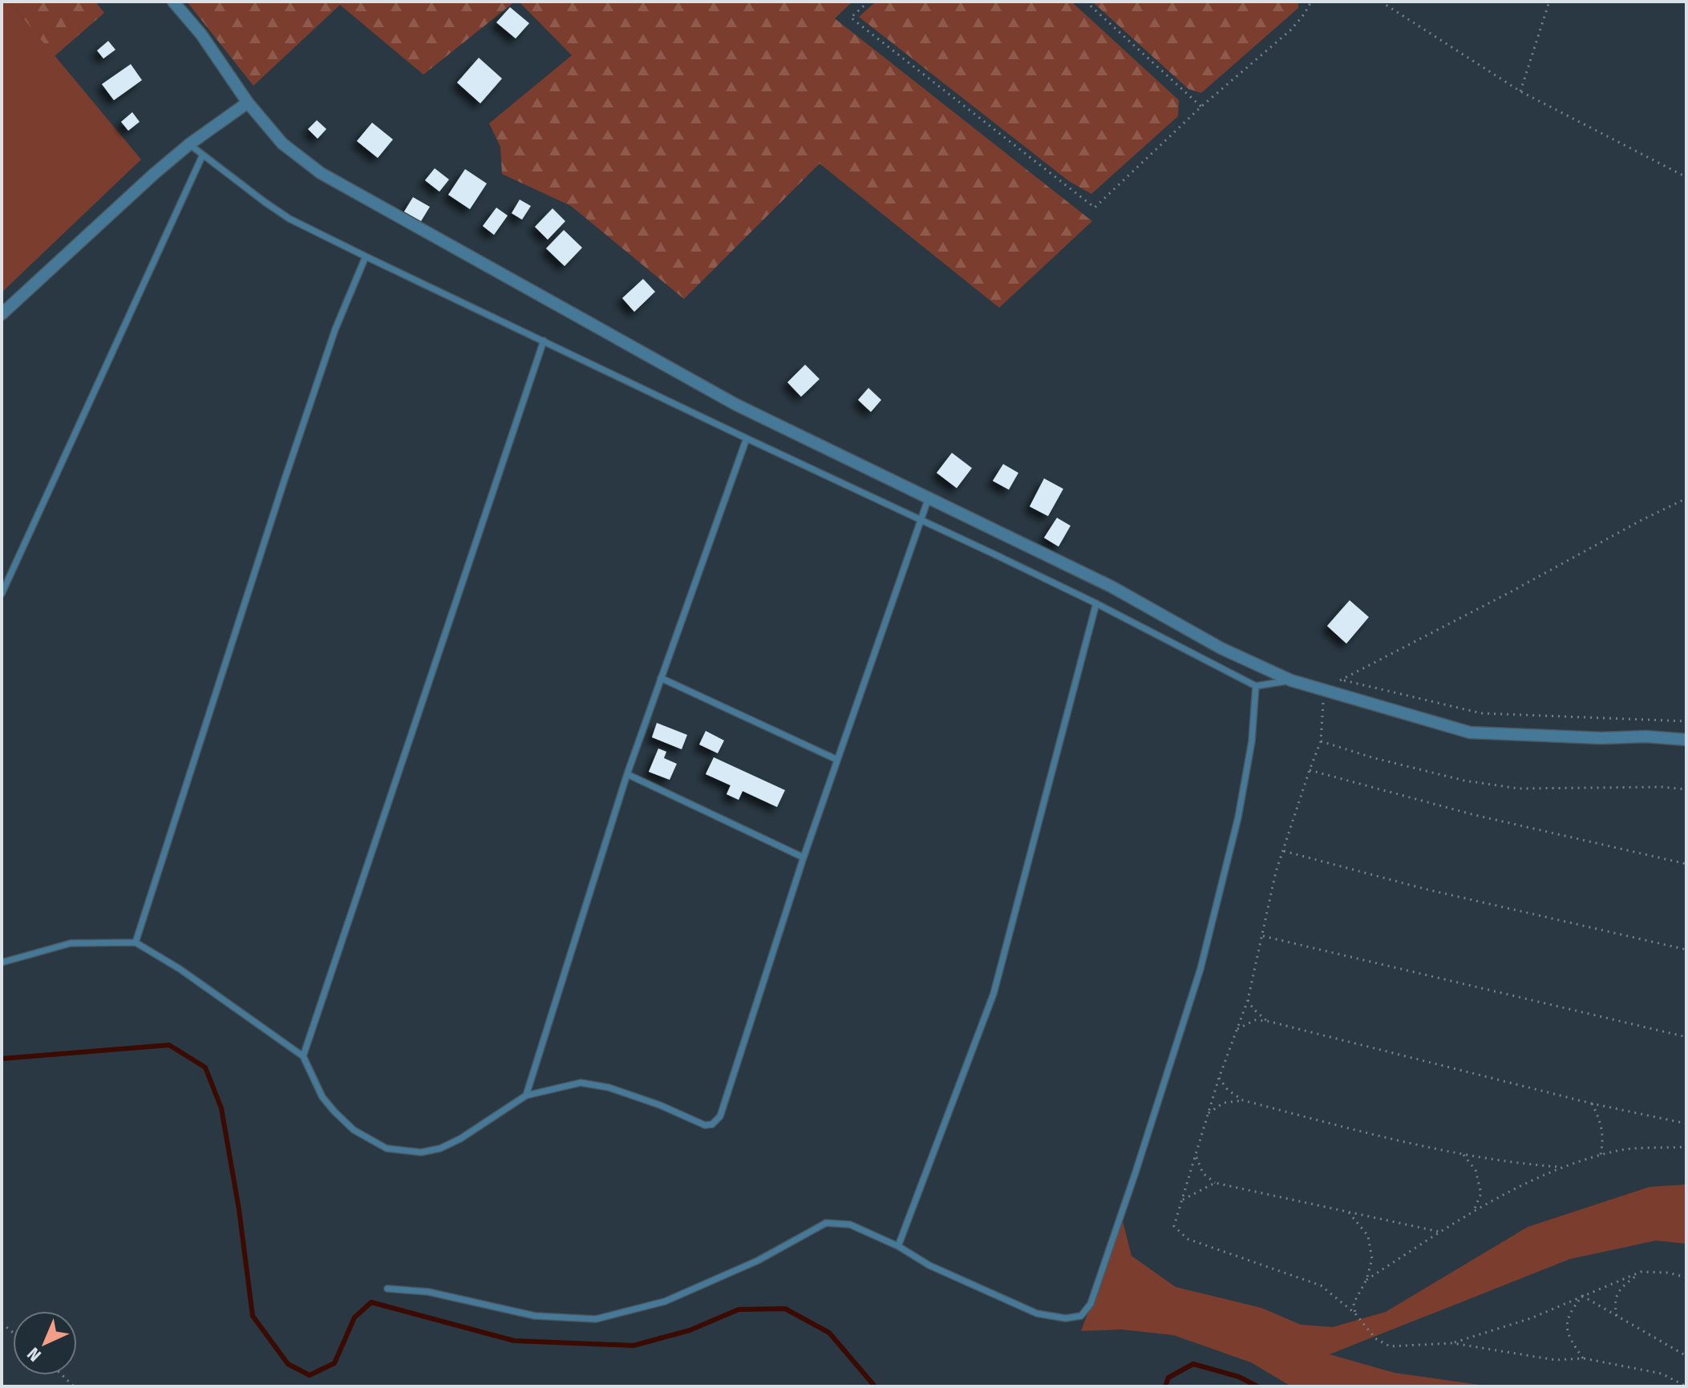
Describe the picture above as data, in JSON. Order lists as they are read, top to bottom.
{
  "north": "bottom left"
}
